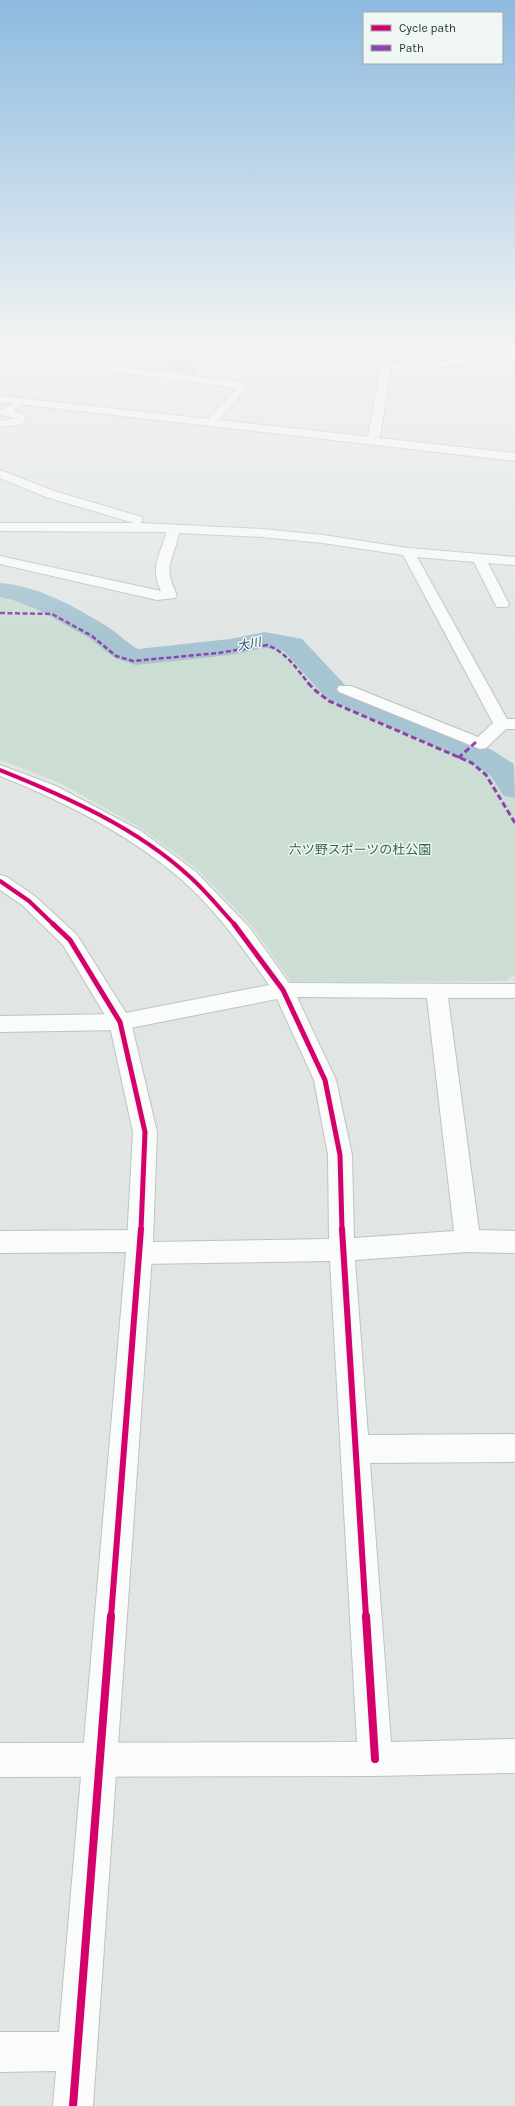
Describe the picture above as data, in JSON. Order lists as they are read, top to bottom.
{
  "water": ["大川"],
  "parks": ["六ツ野スポーツの杜公園"],
  "legend": ["Cycle path", "Path"]
}
